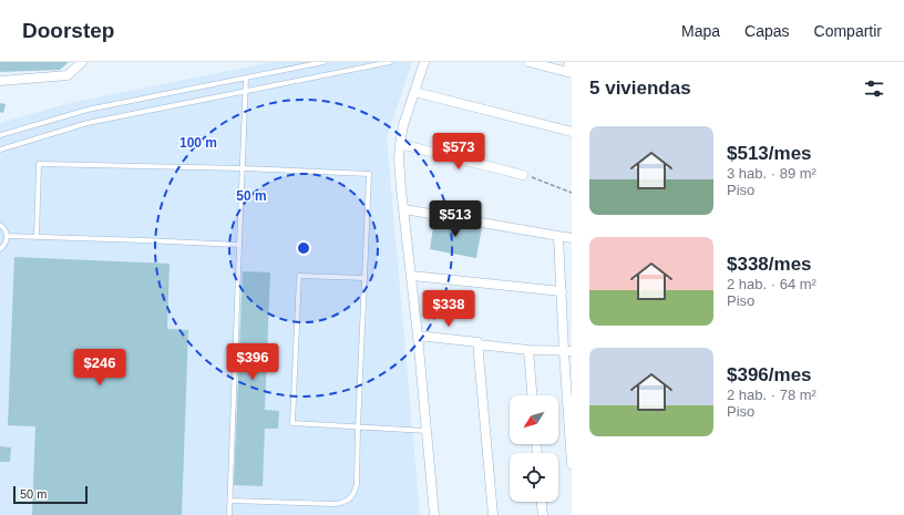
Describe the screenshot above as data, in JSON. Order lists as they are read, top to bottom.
{
  "scale_bar": "50 m",
  "north": "bottom left",
  "page": {
    "header": "Doorstep",
    "nav": ["Mapa", "Capas", "Compartir"],
    "heading": "5 viviendas",
    "list": [
      {
        "name": "$513/mes",
        "note": "3 hab. · 89 m² · Piso"
      },
      {
        "name": "$338/mes",
        "note": "2 hab. · 64 m² · Piso"
      },
      {
        "name": "$396/mes",
        "note": "2 hab. · 78 m² · Piso"
      }
    ],
    "price": [
      "$573",
      "$513",
      "$338",
      "$396",
      "$246"
    ],
    "scale": "50 m"
  },
  "rings": ["100 m", "50 m"]
}
